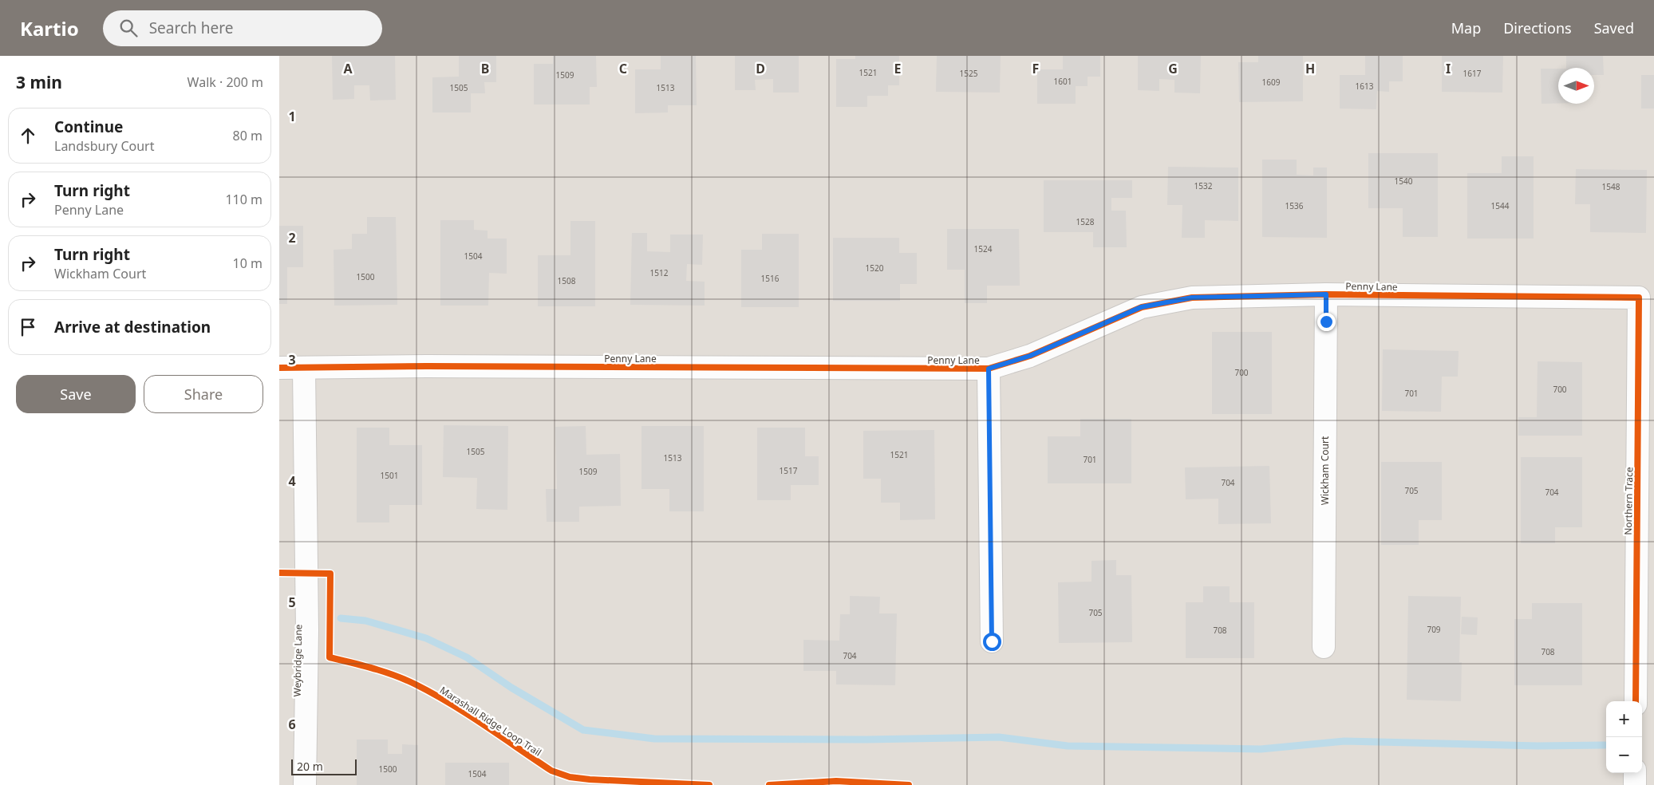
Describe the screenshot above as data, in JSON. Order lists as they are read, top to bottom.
{
  "streets": {
    "street": [
      "Penny Lane",
      "Wickham Court",
      "Northern Trace",
      "Weybridge Lane"
    ],
    "cycle path": ["Marashall Ridge Loop Trail"]
  },
  "crossings": [
    ["Penny Lane", "Wickham Court"],
    ["Penny Lane", "Northern Trace"],
    ["Penny Lane", "Weybridge Lane"]
  ],
  "house_numbers": [
    "1521",
    "1525",
    "1617",
    "1509",
    "1601",
    "1609",
    "1613",
    "1505",
    "1513",
    "1540",
    "1532",
    "1548",
    "1536",
    "1544",
    "1528",
    "1524",
    "1504",
    "1520",
    "1512",
    "1500",
    "1516",
    "1508",
    "700",
    "700",
    "701",
    "1505",
    "1521",
    "1513",
    "701",
    "1517",
    "1509",
    "1501",
    "704",
    "705",
    "704",
    "705",
    "709",
    "708",
    "708",
    "704",
    "1500",
    "1504"
  ],
  "scale_bar": "20 m",
  "north": "right",
  "page": {
    "header": "Kartio",
    "search": "Search here",
    "nav": ["Map", "Directions", "Saved"],
    "heading": ["3 min", "Walk · 200 m"],
    "list": [
      ["Continue", "Landsbury Court", "80 m"],
      ["Turn right", "Penny Lane", "110 m"],
      ["Turn right", "Wickham Court", "10 m"],
      "Arrive at destination"
    ],
    "buttons": ["Save", "Share"],
    "map_buttons": ["+", "−"],
    "scale": "20 m"
  },
  "grid": {
    "columns": [
      "A",
      "B",
      "C",
      "D",
      "E",
      "F",
      "G",
      "H",
      "I"
    ],
    "rows": [
      "1",
      "2",
      "3",
      "4",
      "5",
      "6"
    ]
  }
}
